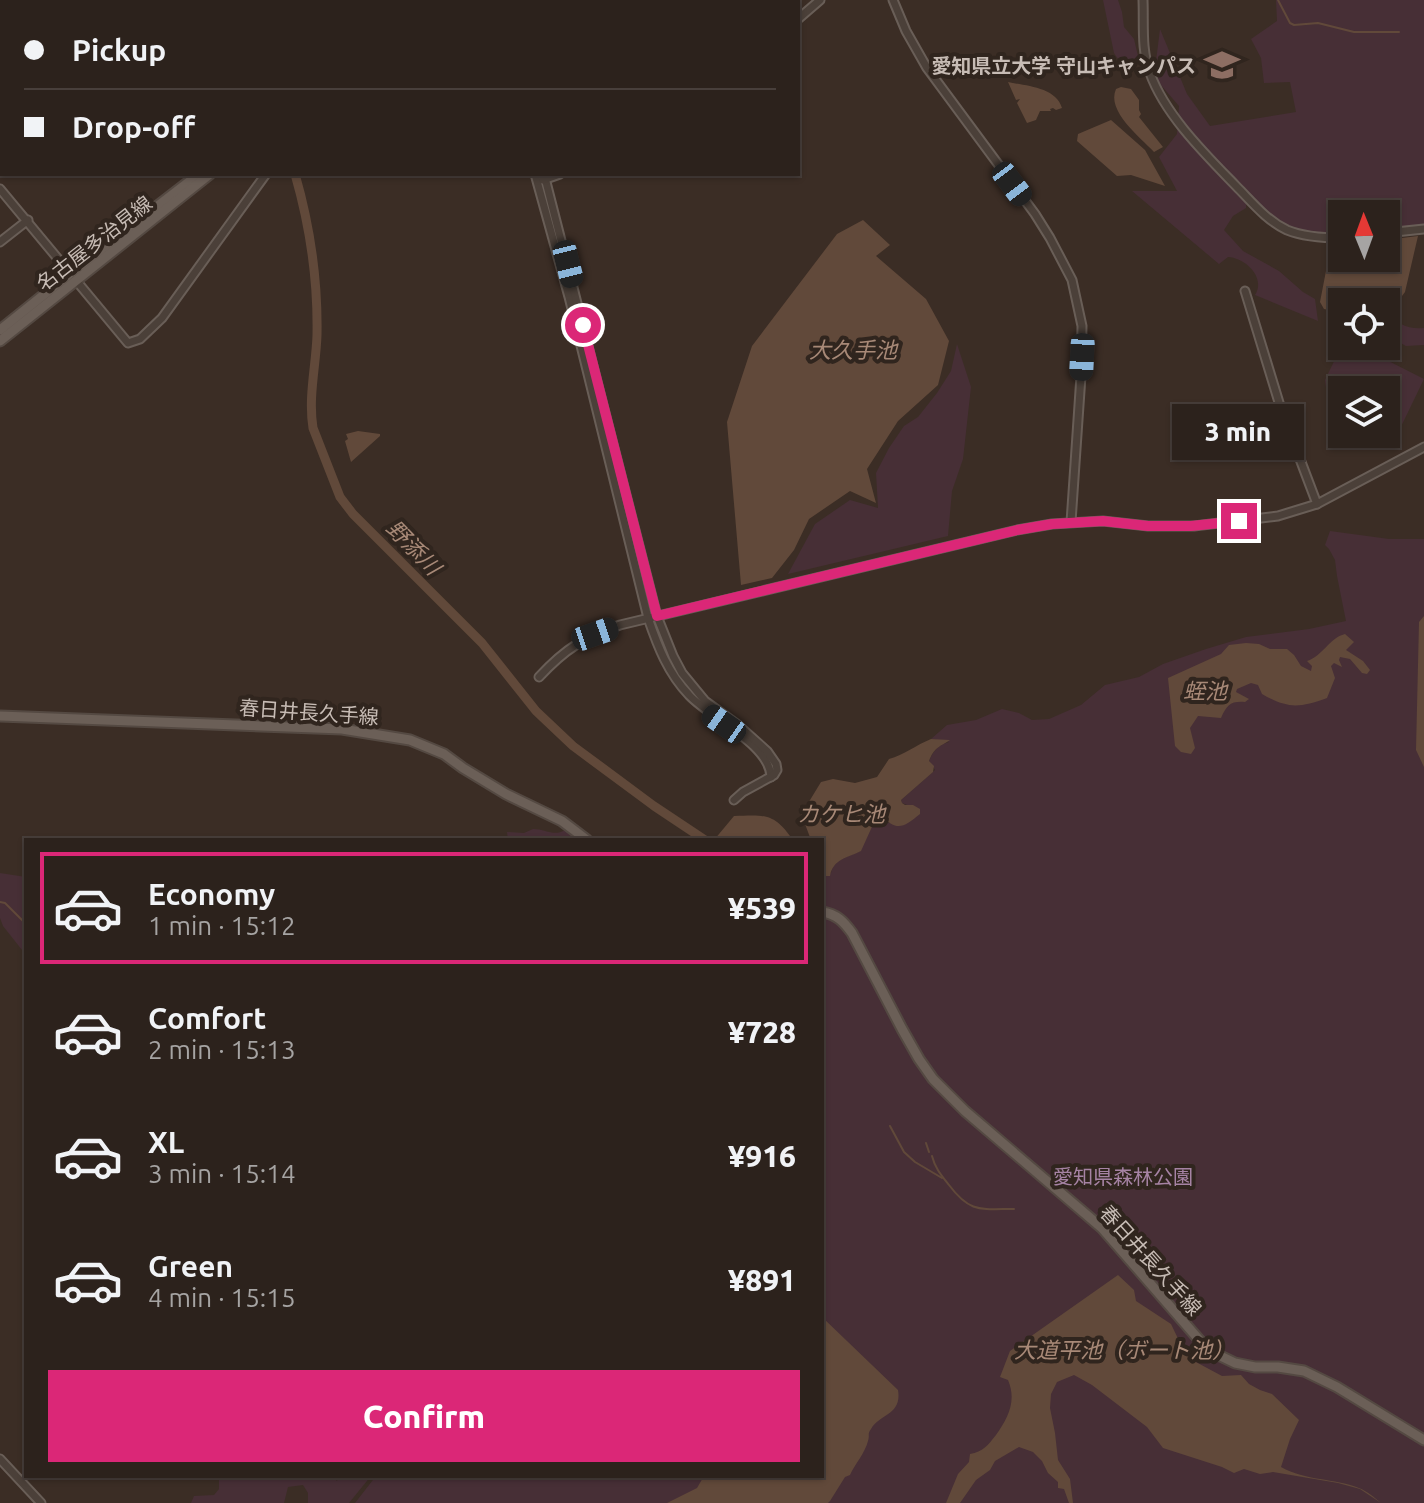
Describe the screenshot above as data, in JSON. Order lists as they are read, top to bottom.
{
  "streets": {
    "main road": ["名古屋多治見線", "春日井長久手線"]
  },
  "water": [
    "大久手池",
    "野添川",
    "蛭池",
    "カケヒ池",
    "大道平池（ボート池）"
  ],
  "parks": ["愛知県森林公園"],
  "places": {
    "school or university": ["愛知県立大学 守山キャンパス"]
  },
  "north": "top",
  "page": {
    "banner": ["Pickup", "Drop-off"],
    "bubble": "3 min",
    "list": [
      {
        "name": "Economy",
        "note": "1 min · 15:12",
        "value": "¥539"
      },
      {
        "name": "Comfort",
        "note": "2 min · 15:13",
        "value": "¥728"
      },
      {
        "name": "XL",
        "note": "3 min · 15:14",
        "value": "¥916"
      },
      {
        "name": "Green",
        "note": "4 min · 15:15",
        "value": "¥891"
      }
    ],
    "buttons": "Confirm"
  }
}
